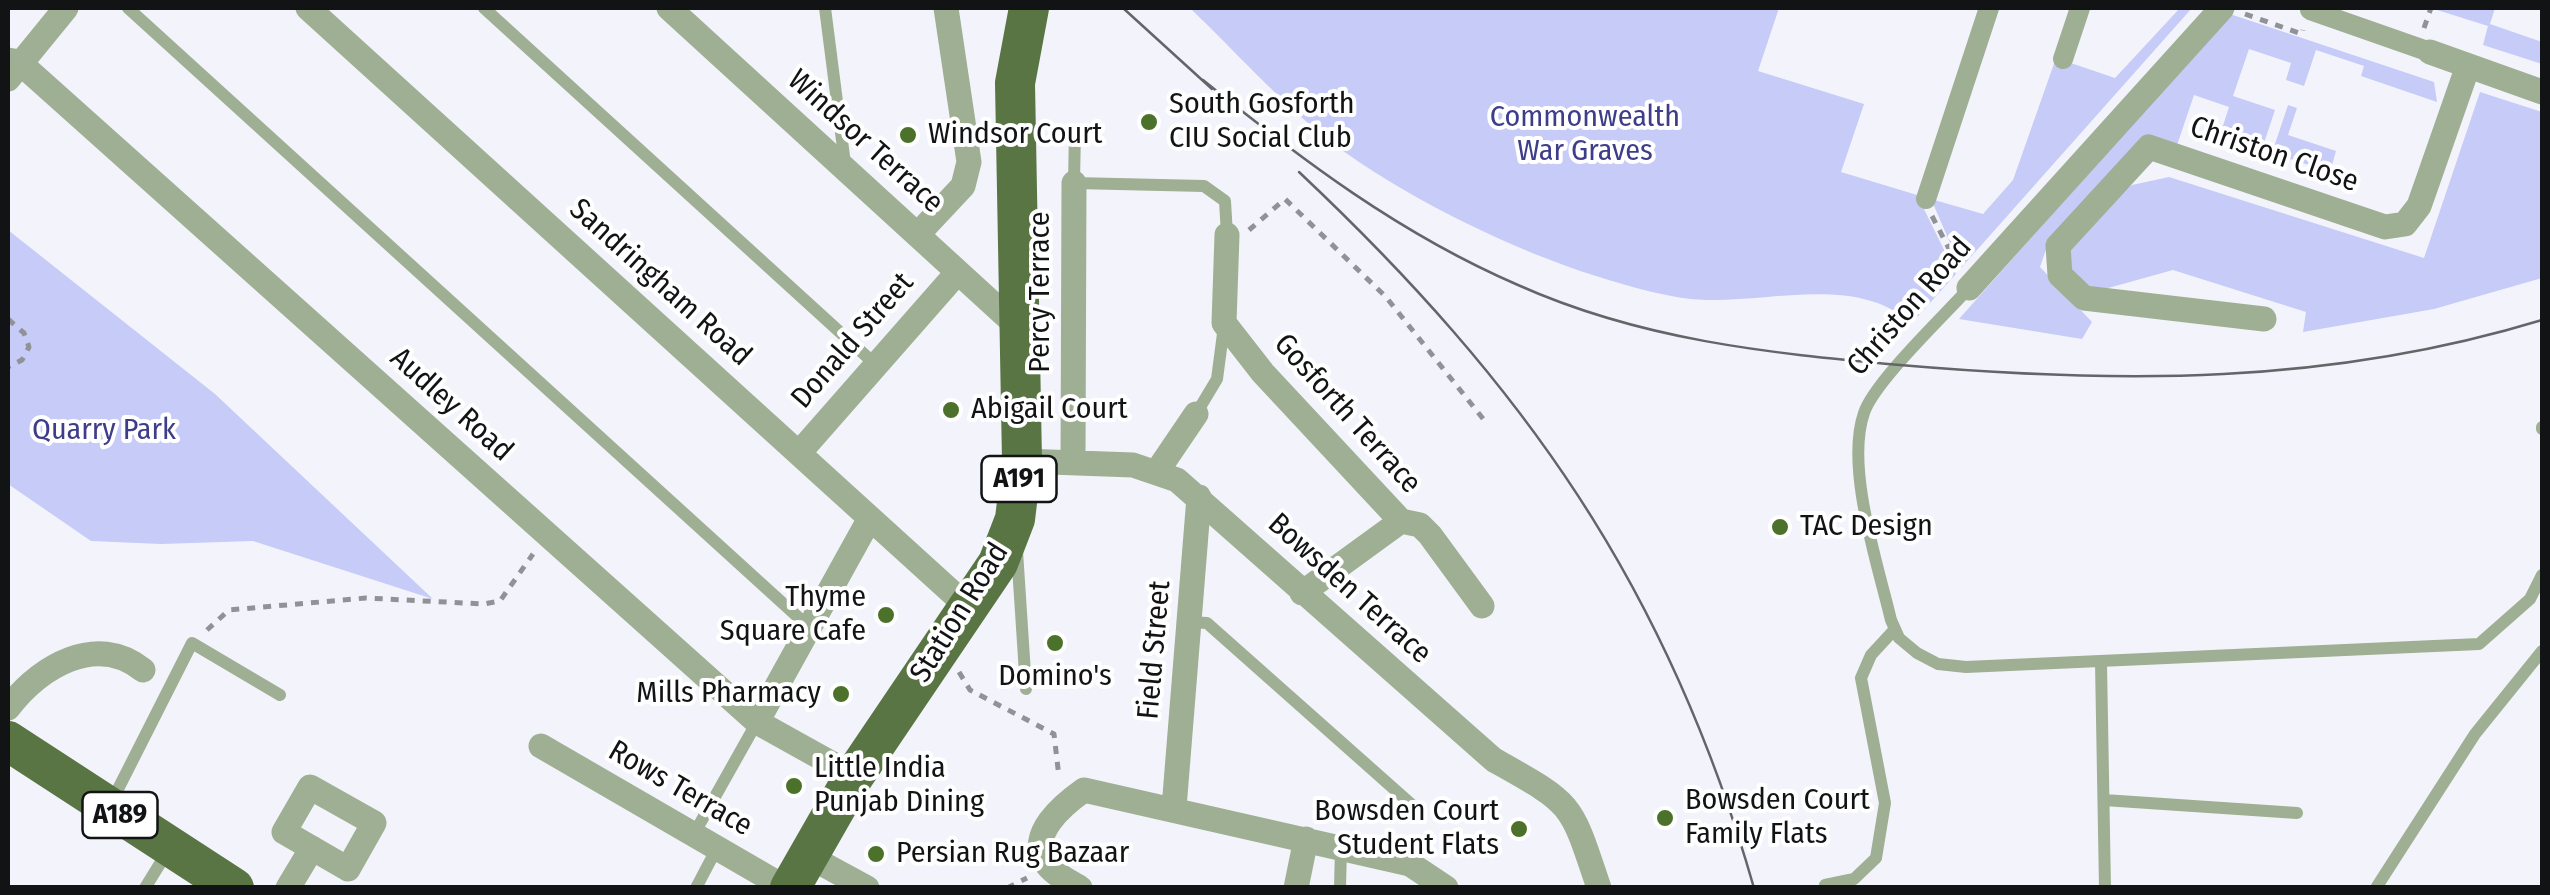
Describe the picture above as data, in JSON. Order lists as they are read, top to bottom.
{
  "streets": {
    "main road": ["A191", "Station Road", "A189"],
    "street": [
      "Windsor Terrace",
      "Christon Close",
      "Sandringham Road",
      "Percy Terrace",
      "Christon Road",
      "Donald Street",
      "Audley Road",
      "Gosforth Terrace",
      "Bowsden Terrace",
      "Field Street",
      "Rows Terrace"
    ]
  },
  "crossings": [
    ["Windsor Terrace", "Donald Street"],
    ["Windsor Terrace", "Station Road"],
    ["Sandringham Road", "Donald Street"],
    ["Sandringham Road", "Station Road"],
    ["Percy Terrace", "Bowsden Terrace"],
    ["Audley Road", "Station Road"],
    ["Bowsden Terrace", "Station Road"],
    ["Bowsden Terrace", "Field Street"],
    ["Station Road", "Rows Terrace"]
  ],
  "parks": ["Commonwealth War Graves", "Quarry Park"],
  "places": [
    "South Gosforth CIU Social Club",
    "Windsor Court",
    "Abigail Court",
    "TAC Design",
    "Thyme Square Cafe",
    "Domino's",
    "Mills Pharmacy",
    "Little India Punjab Dining",
    "Bowsden Court Family Flats",
    "Bowsden Court Student Flats",
    "Persian Rug Bazaar"
  ]
}
